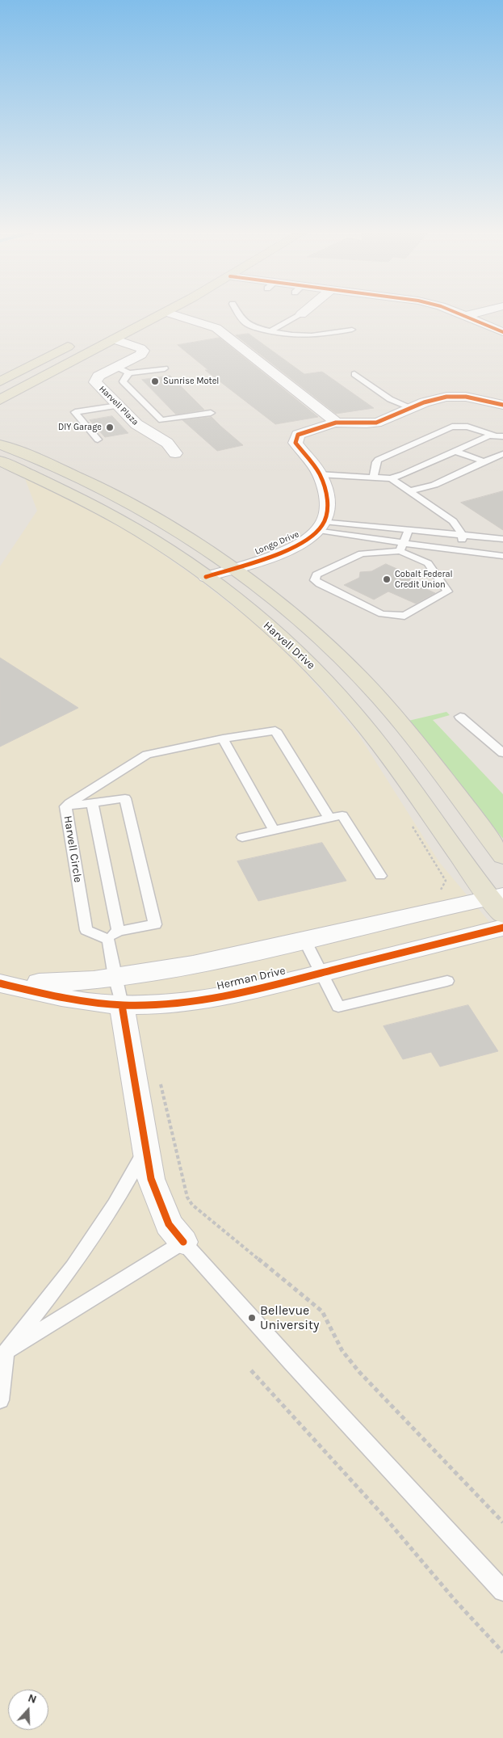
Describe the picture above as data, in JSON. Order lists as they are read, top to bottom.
{
  "streets": {
    "main road": ["Harvell Drive"],
    "street": ["Harvell Plaza", "Longo Drive", "Herman Drive"],
    "lane": ["Harvell Circle"]
  },
  "crossings": [
    ["Longo Drive", "Harvell Drive"],
    ["Harvell Drive", "Herman Drive"]
  ],
  "places": [
    "Sunrise Motel",
    "DIY Garage",
    "Cobalt Federal Credit Union",
    "Bellevue University"
  ],
  "north": "top"
}
